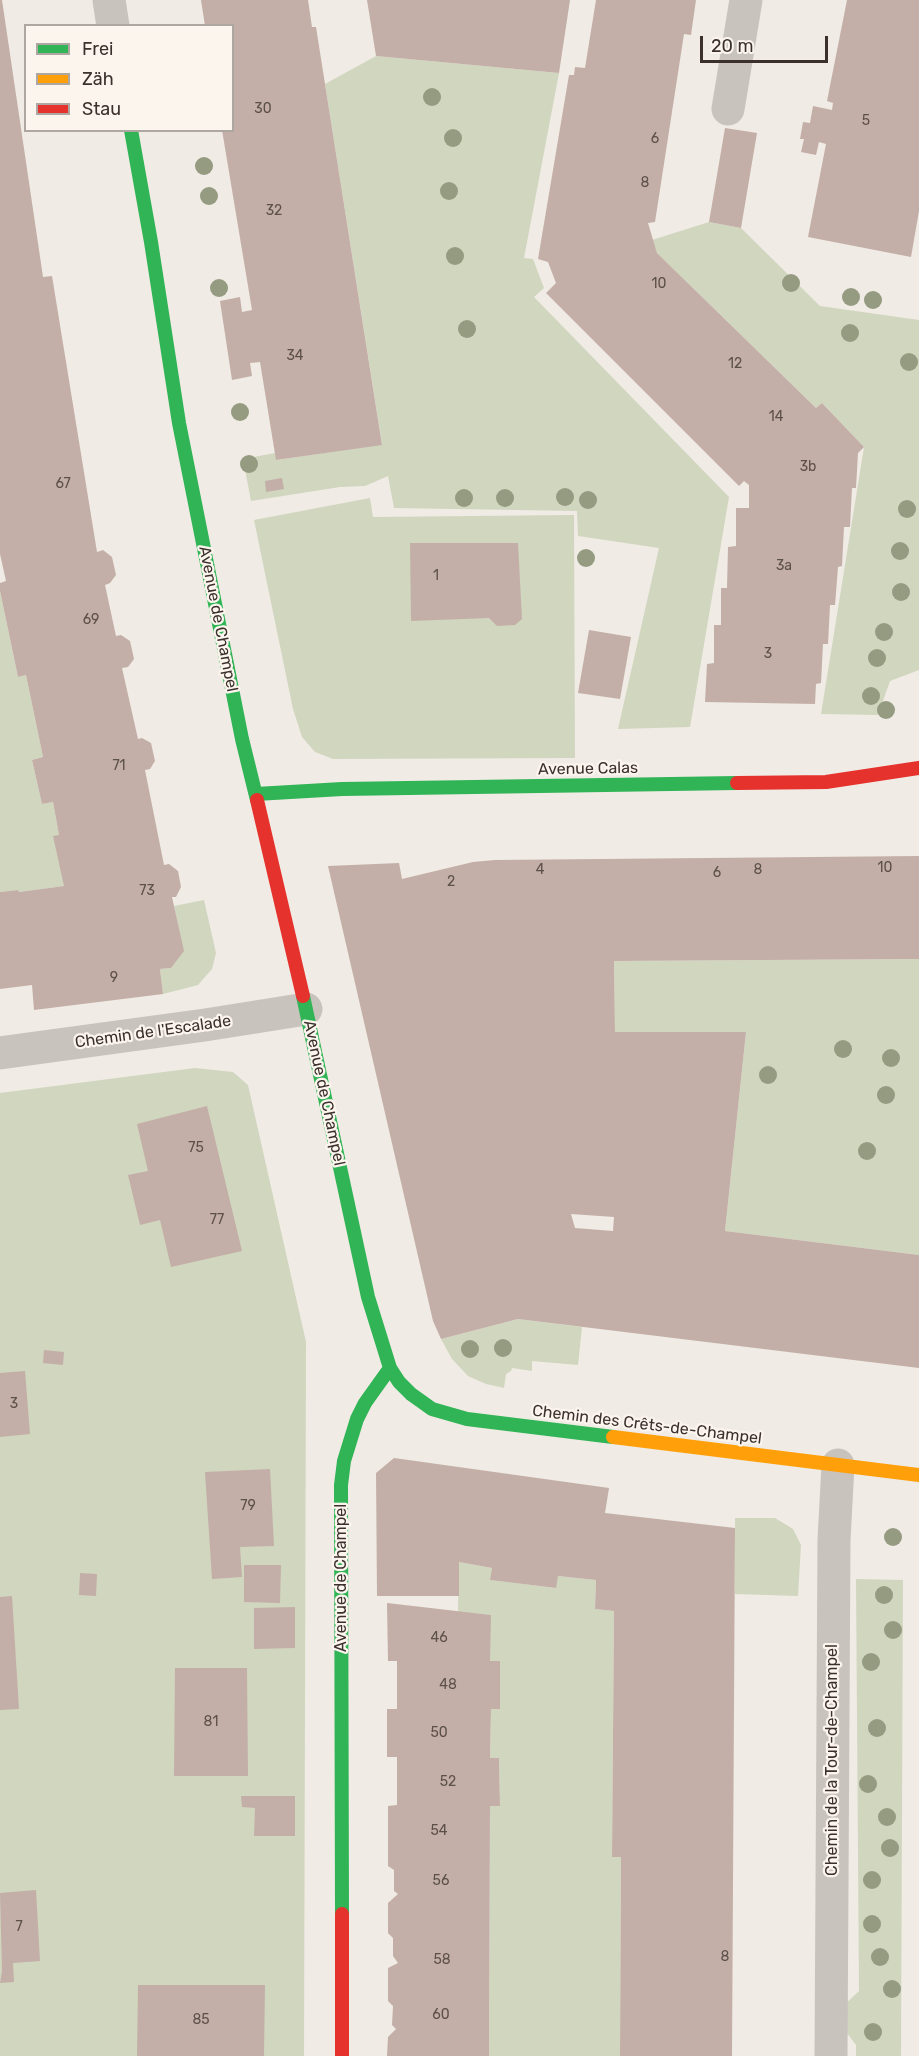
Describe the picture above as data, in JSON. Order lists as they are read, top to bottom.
{
  "streets": {
    "street": [
      "Avenue de Champel",
      "Avenue Calas",
      "Chemin de l'Escalade",
      "Chemin des Crêts-de-Champel",
      "Chemin de la Tour-de-Champel"
    ]
  },
  "crossings": [
    ["Avenue de Champel", "Avenue Calas"],
    ["Avenue de Champel", "Chemin de l'Escalade"],
    ["Avenue de Champel", "Chemin des Crêts-de-Champel"],
    ["Chemin des Crêts-de-Champel", "Chemin de la Tour-de-Champel"]
  ],
  "house_numbers": [
    "30",
    "5",
    "6",
    "8",
    "32",
    "10",
    "34",
    "12",
    "14",
    "3b",
    "67",
    "3a",
    "1",
    "69",
    "3",
    "71",
    "10",
    "4",
    "8",
    "6",
    "2",
    "73",
    "9",
    "75",
    "77",
    "3",
    "79",
    "46",
    "48",
    "81",
    "50",
    "52",
    "54",
    "56",
    "7",
    "8",
    "58",
    "60",
    "85"
  ],
  "legend": ["Frei", "Zäh", "Stau"],
  "scale_bar": "20 m"
}
